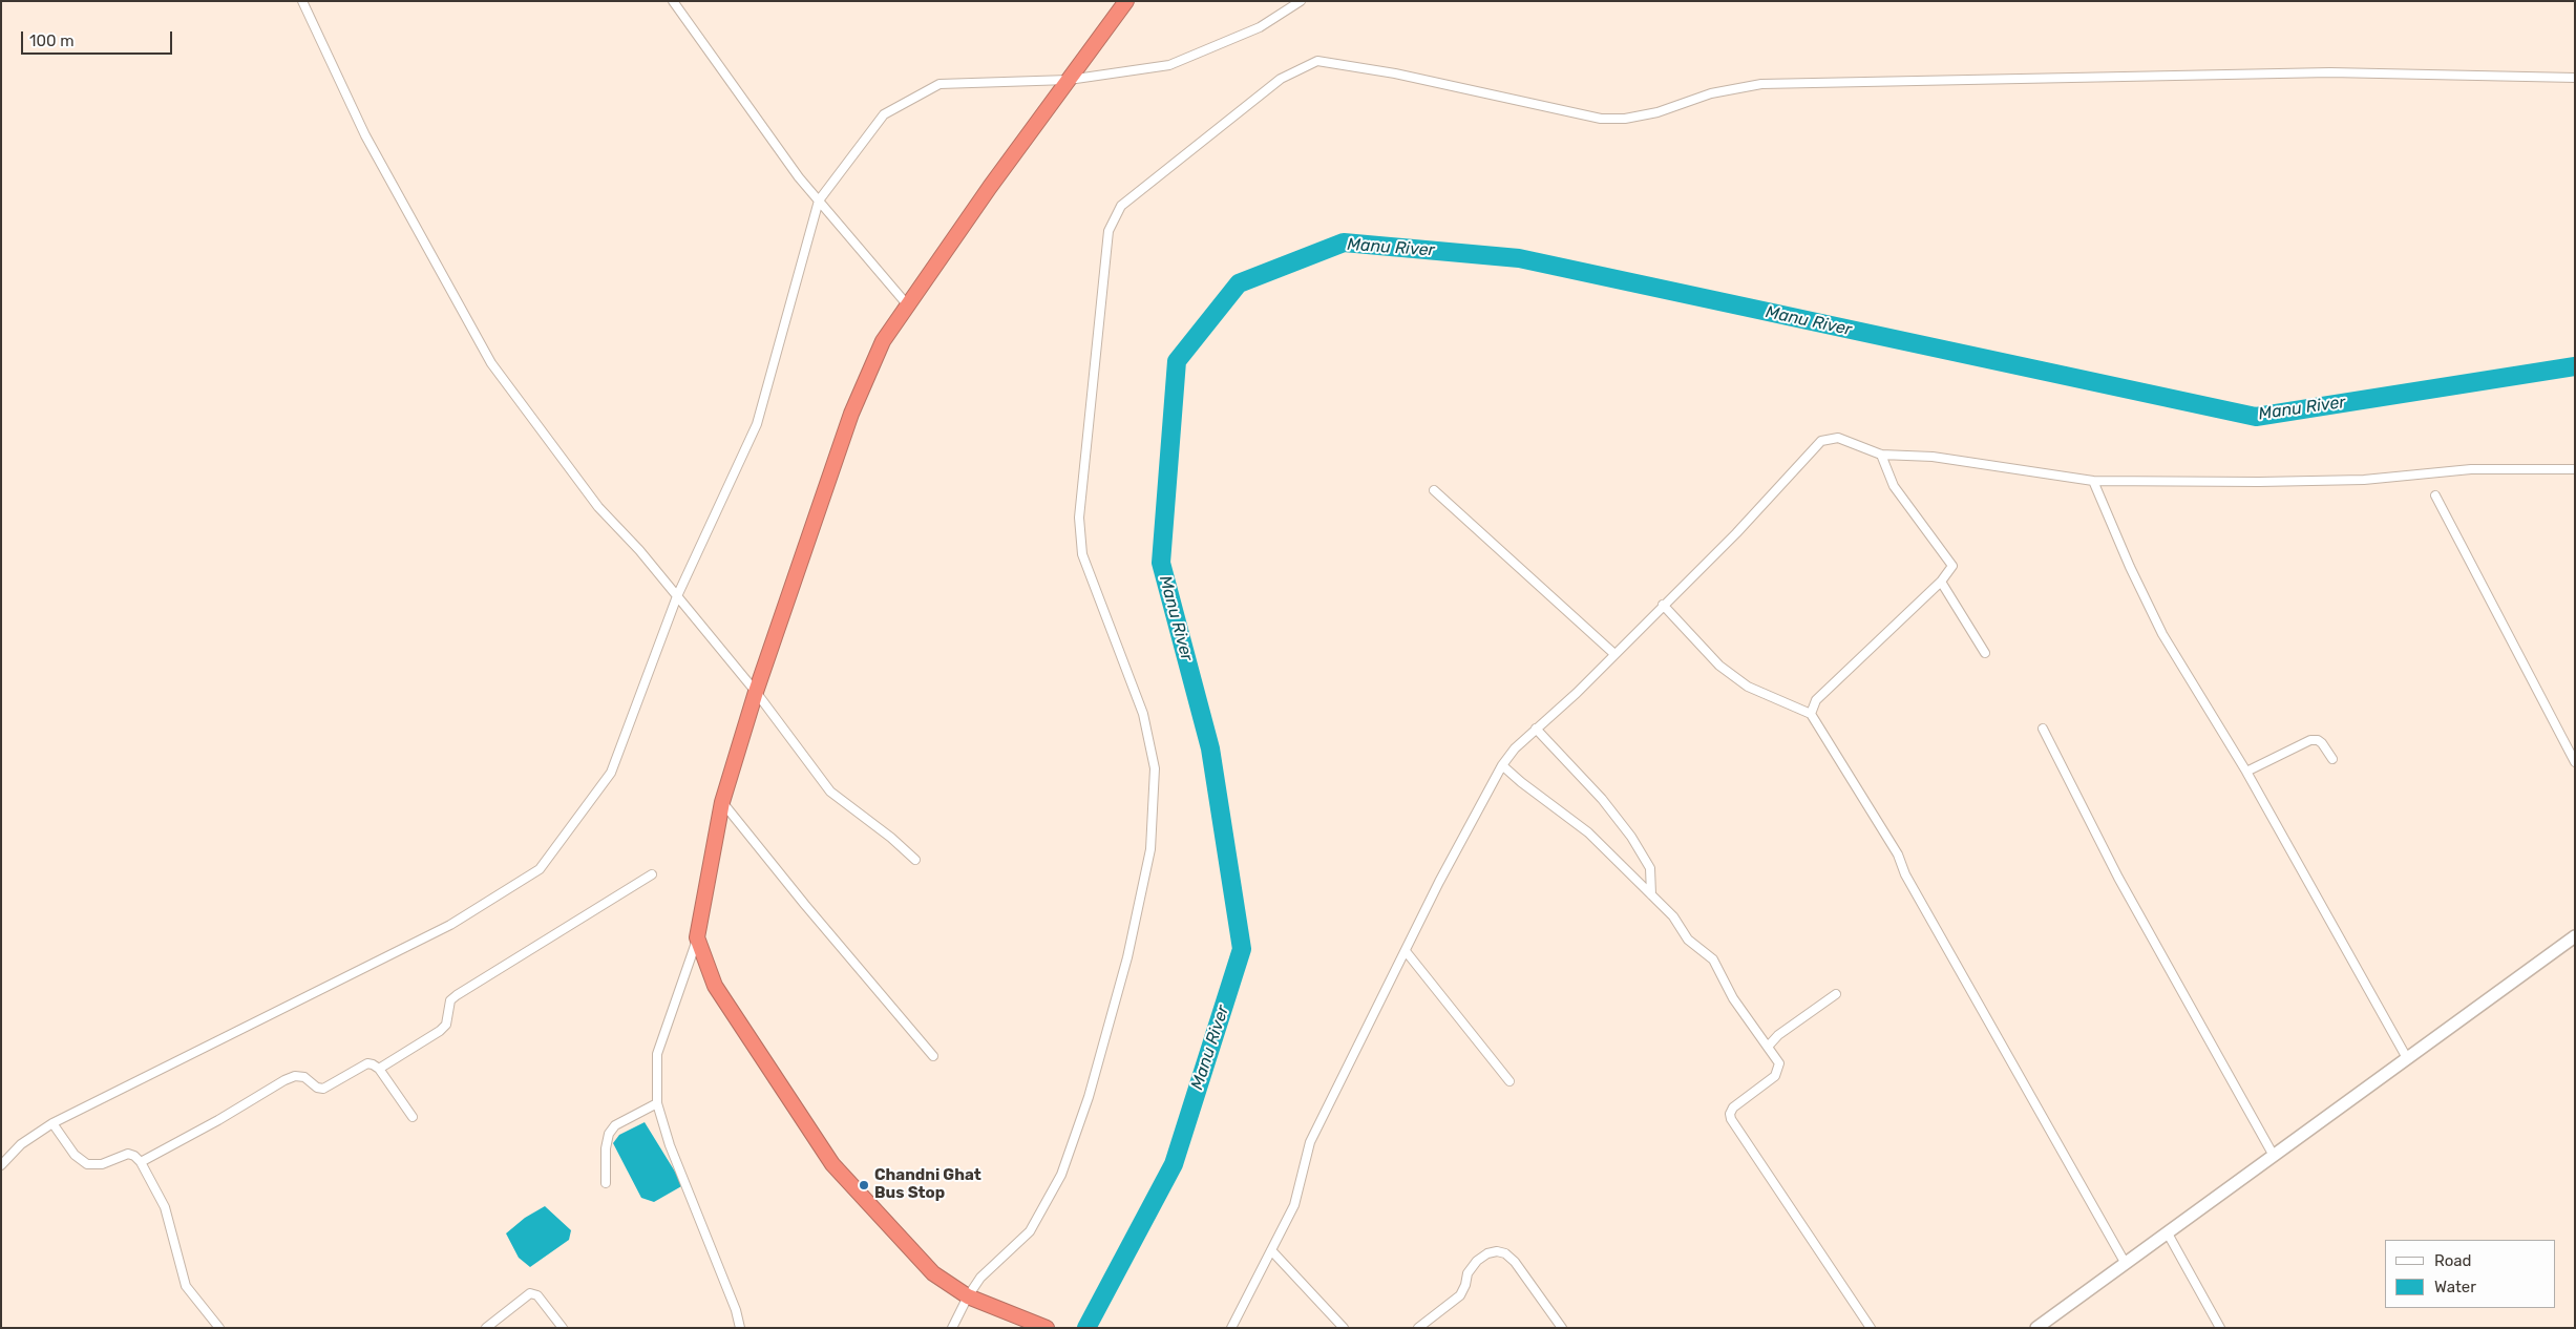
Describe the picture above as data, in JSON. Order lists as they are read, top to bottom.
{
  "water": ["Manu River"],
  "places": ["Chandni Ghat Bus Stop"],
  "legend": ["Road", "Water"],
  "scale_bar": "100 m"
}
